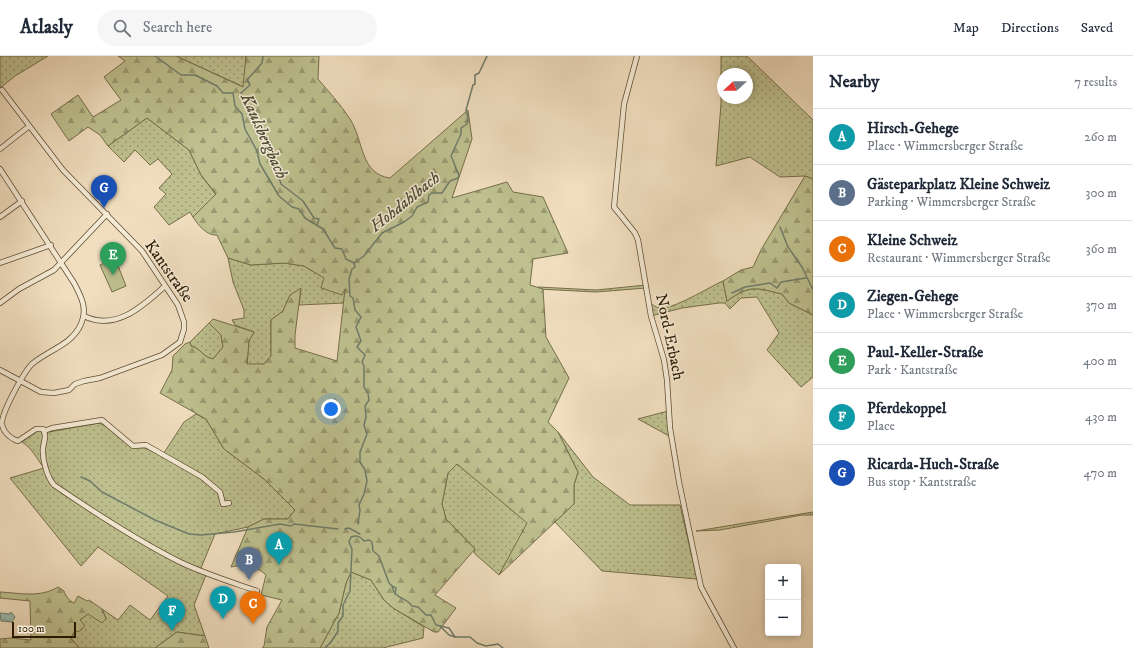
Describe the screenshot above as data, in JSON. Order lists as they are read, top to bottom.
{
  "streets": {
    "street": ["Kantstraße", "Nord-Erbach"]
  },
  "water": ["Kaulsbergbach", "Hohdahlbach"],
  "scale_bar": "100 m",
  "north": "left",
  "page": {
    "header": "Atlasly",
    "search": "Search here",
    "nav": ["Map", "Directions", "Saved"],
    "heading": ["Nearby", "7 results"],
    "list": [
      {
        "mark": "A",
        "name": "Hirsch-Gehege",
        "note": "Place · Wimmersberger Straße",
        "value": "260 m"
      },
      {
        "mark": "B",
        "name": "Gästeparkplatz Kleine Schweiz",
        "note": "Parking · Wimmersberger Straße",
        "value": "300 m"
      },
      {
        "mark": "C",
        "name": "Kleine Schweiz",
        "note": "Restaurant · Wimmersberger Straße",
        "value": "360 m"
      },
      {
        "mark": "D",
        "name": "Ziegen-Gehege",
        "note": "Place · Wimmersberger Straße",
        "value": "370 m"
      },
      {
        "mark": "E",
        "name": "Paul-Keller-Straße",
        "note": "Park · Kantstraße",
        "value": "400 m"
      },
      {
        "mark": "F",
        "name": "Pferdekoppel",
        "note": "Place",
        "value": "430 m"
      },
      {
        "mark": "G",
        "name": "Ricarda-Huch-Straße",
        "note": "Bus stop · Kantstraße",
        "value": "470 m"
      }
    ],
    "pins": [
      "G",
      "E",
      "A",
      "B",
      "D",
      "C",
      "F"
    ],
    "map_buttons": ["+", "−"],
    "scale": "100 m"
  }
}
